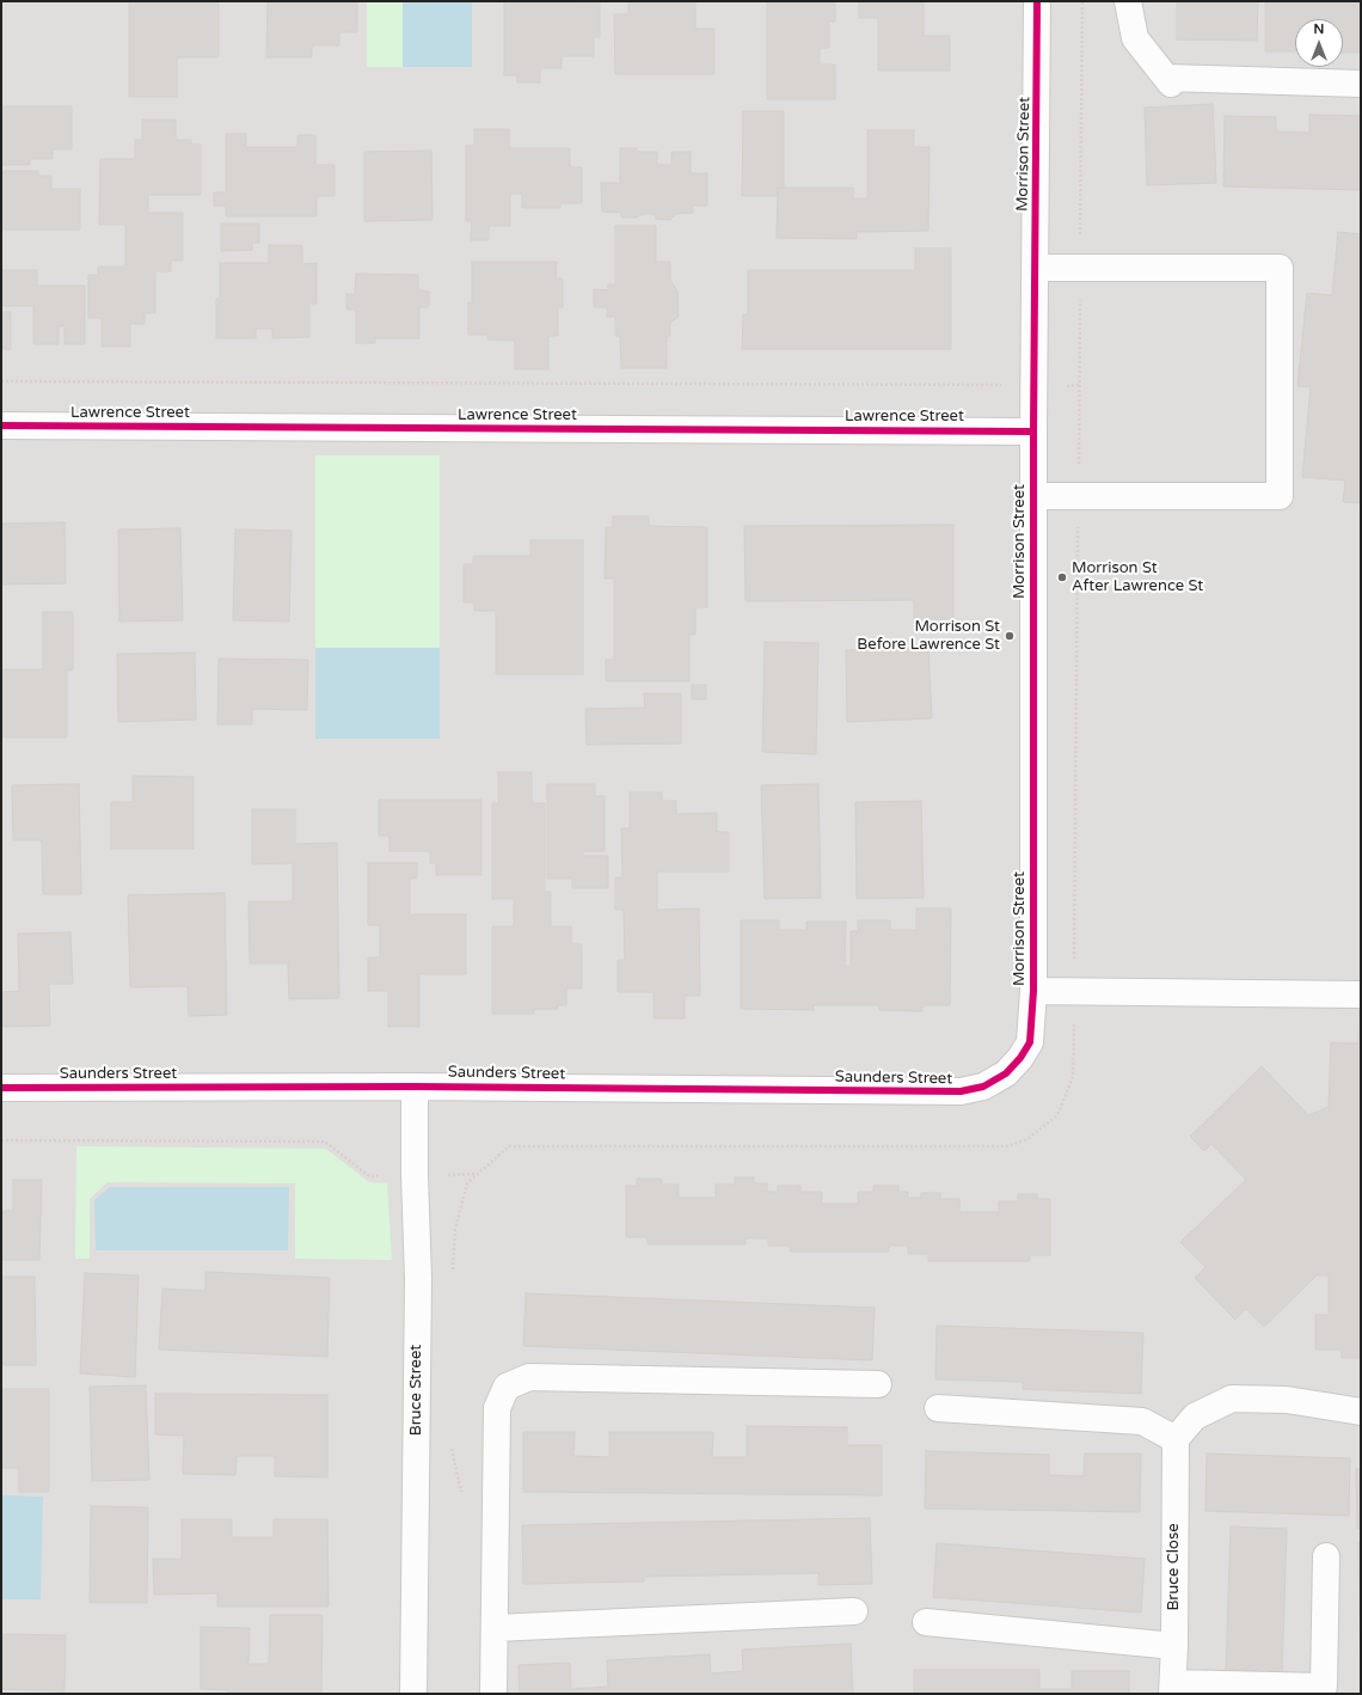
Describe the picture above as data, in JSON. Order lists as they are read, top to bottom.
{
  "streets": {
    "street": [
      "Morrison Street",
      "Lawrence Street",
      "Saunders Street",
      "Bruce Street",
      "Bruce Close"
    ]
  },
  "crossings": [
    ["Morrison Street", "Lawrence Street"],
    ["Morrison Street", "Saunders Street"],
    ["Saunders Street", "Bruce Street"]
  ],
  "places": ["Morrison St After Lawrence St", "Morrison St Before Lawrence St"],
  "north": "top"
}
